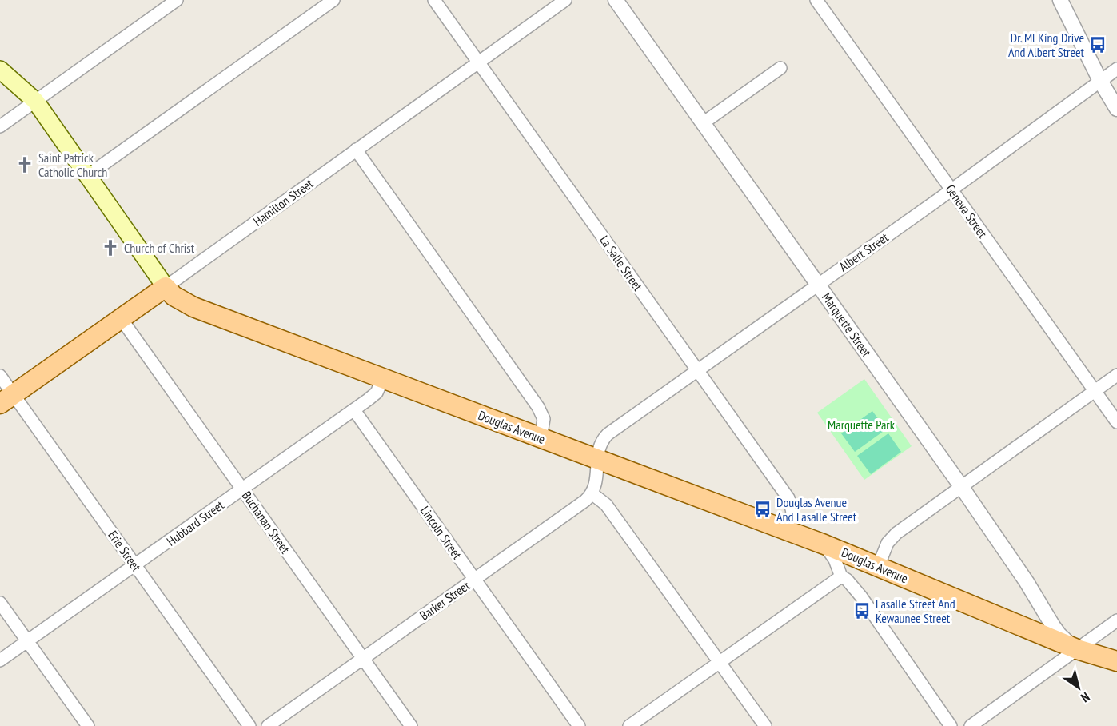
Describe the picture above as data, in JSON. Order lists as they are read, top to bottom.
{
  "streets": {
    "main road": ["Hamilton Street", "Douglas Avenue"],
    "street": [
      "Geneva Street",
      "Albert Street",
      "La Salle Street",
      "Marquette Street",
      "Buchanan Street",
      "Hubbard Street",
      "Lincoln Street",
      "Erie Street",
      "Barker Street"
    ]
  },
  "crossings": [
    ["Hamilton Street", "La Salle Street"],
    ["Hamilton Street", "Douglas Avenue"],
    ["Hamilton Street", "Buchanan Street"],
    ["Hamilton Street", "Erie Street"],
    ["Geneva Street", "Albert Street"],
    ["Albert Street", "La Salle Street"],
    ["Albert Street", "Marquette Street"],
    ["Albert Street", "Douglas Avenue"],
    ["La Salle Street", "Douglas Avenue"],
    ["Marquette Street", "Douglas Avenue"],
    ["Douglas Avenue", "Hubbard Street"],
    ["Buchanan Street", "Hubbard Street"],
    ["Buchanan Street", "Barker Street"],
    ["Hubbard Street", "Lincoln Street"],
    ["Hubbard Street", "Erie Street"],
    ["Lincoln Street", "Barker Street"]
  ],
  "parks": ["Marquette Park"],
  "places": {
    "bus stop": ["Dr. Ml King Drive And Albert Street", "Douglas Avenue And Lasalle Street", "Lasalle Street And Kewaunee Street"],
    "church": ["Saint Patrick Catholic Church", "Church of Christ"]
  },
  "north": "bottom right"
}
